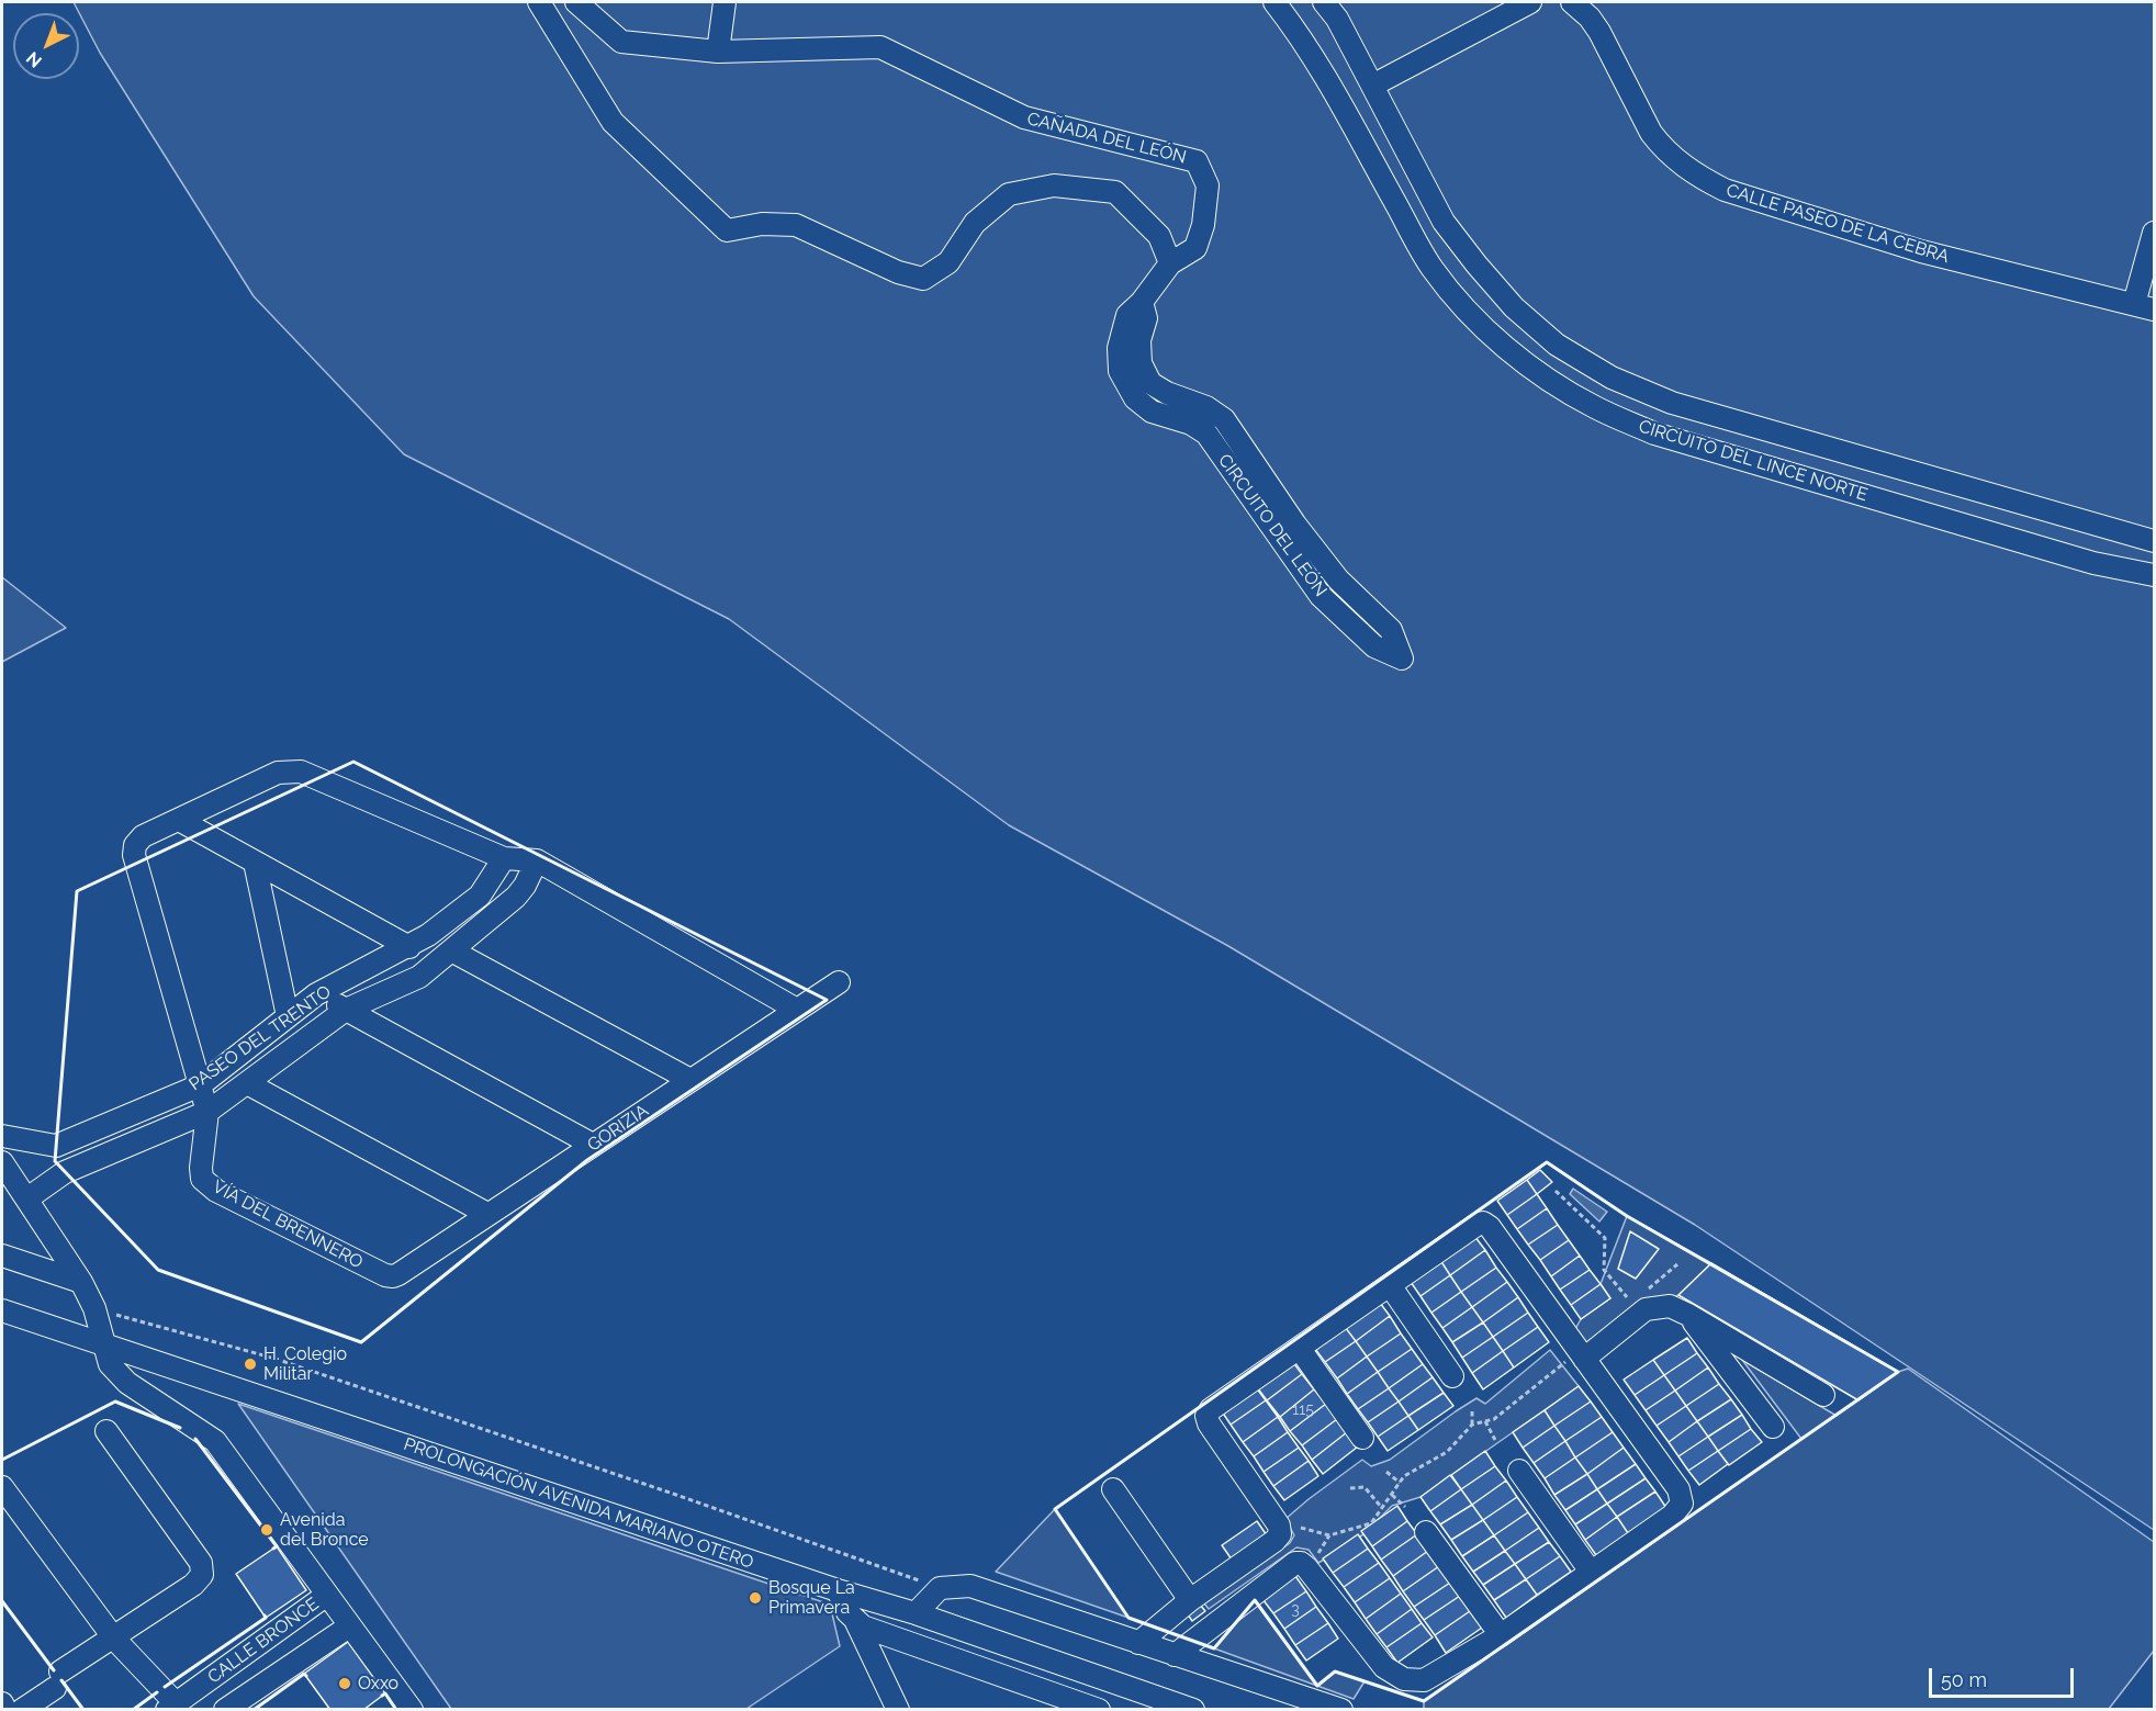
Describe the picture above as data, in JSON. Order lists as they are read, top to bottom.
{
  "streets": {
    "street": [
      "CAÑADA DEL LEÓN",
      "CALLE PASEO DE LA CEBRA",
      "CIRCUITO DEL LINCE NORTE",
      "CIRCUITO DEL LEÓN",
      "PASEO DEL TRENTO",
      "GORIZIA",
      "VÍA DEL BRENNERO",
      "PROLONGACIÓN AVENIDA MARIANO OTERO",
      "CALLE BRONCE"
    ]
  },
  "crossings": [
    ["CAÑADA DEL LEÓN", "CIRCUITO DEL LEÓN"],
    ["PASEO DEL TRENTO", "VÍA DEL BRENNERO"],
    ["GORIZIA", "VÍA DEL BRENNERO"]
  ],
  "places": [
    "H. Colegio Militar",
    "Avenida del Bronce",
    "Bosque La Primavera",
    "Oxxo"
  ],
  "house_numbers": ["115", "3"],
  "scale_bar": "50 m",
  "north": "bottom left"
}
